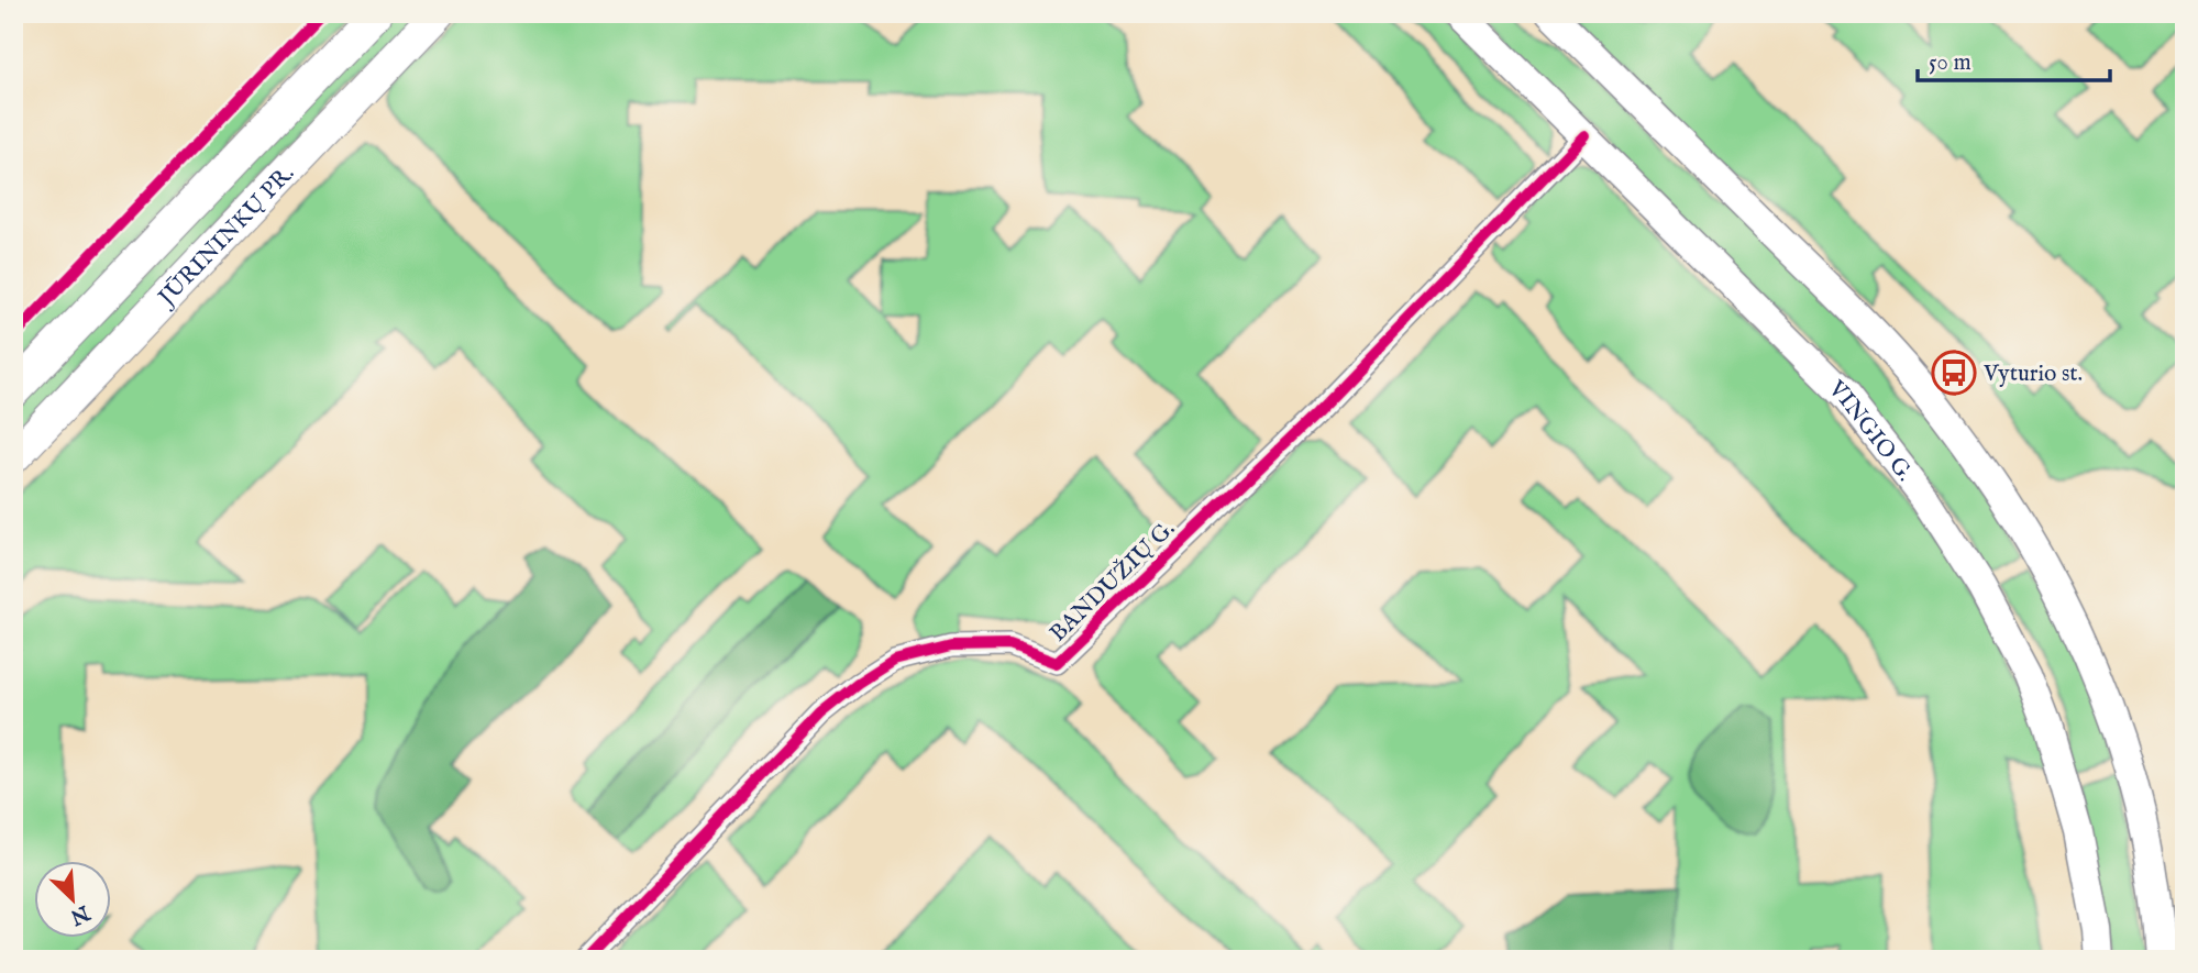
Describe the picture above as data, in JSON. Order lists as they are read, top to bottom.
{
  "streets": {
    "main road": ["JŪRININKŲ PR.", "VINGIO G."],
    "street": ["BANDUŽIŲ G."]
  },
  "crossings": [
    ["VINGIO G.", "BANDUŽIŲ G."]
  ],
  "places": {
    "bus stop": ["Vyturio st."]
  },
  "scale_bar": "50 m",
  "north": "bottom right"
}
